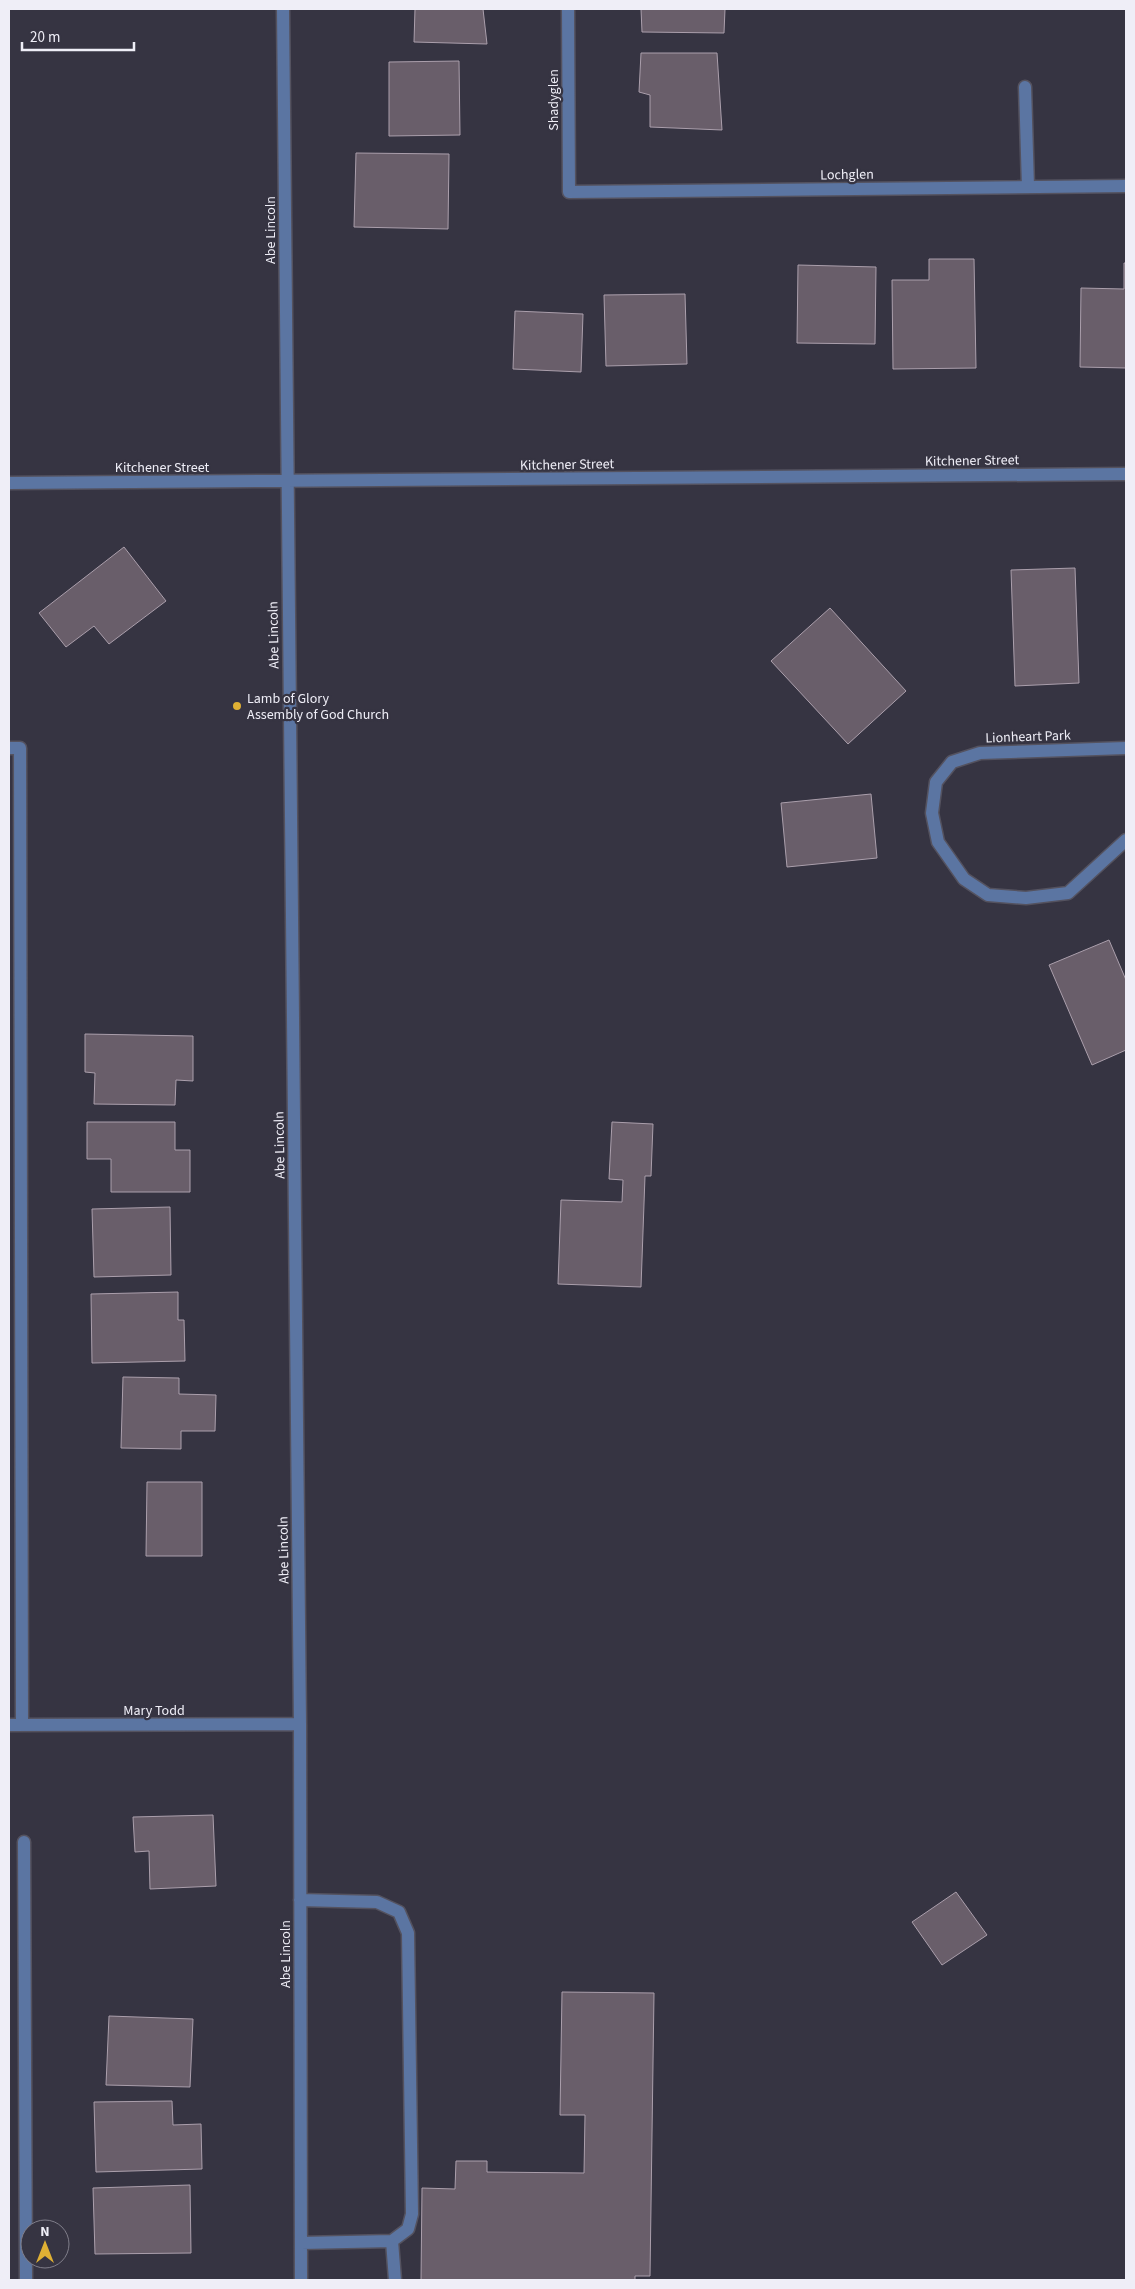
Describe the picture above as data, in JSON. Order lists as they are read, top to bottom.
{
  "streets": {
    "street": [
      "Shadyglen",
      "Lochglen",
      "Abe Lincoln",
      "Kitchener Street",
      "Lionheart Park",
      "Mary Todd"
    ]
  },
  "crossings": [
    ["Shadyglen", "Lochglen"],
    ["Abe Lincoln", "Kitchener Street"],
    ["Abe Lincoln", "Mary Todd"]
  ],
  "places": ["Lamb of Glory Assembly of God Church"],
  "scale_bar": "20 m",
  "north": "top"
}
